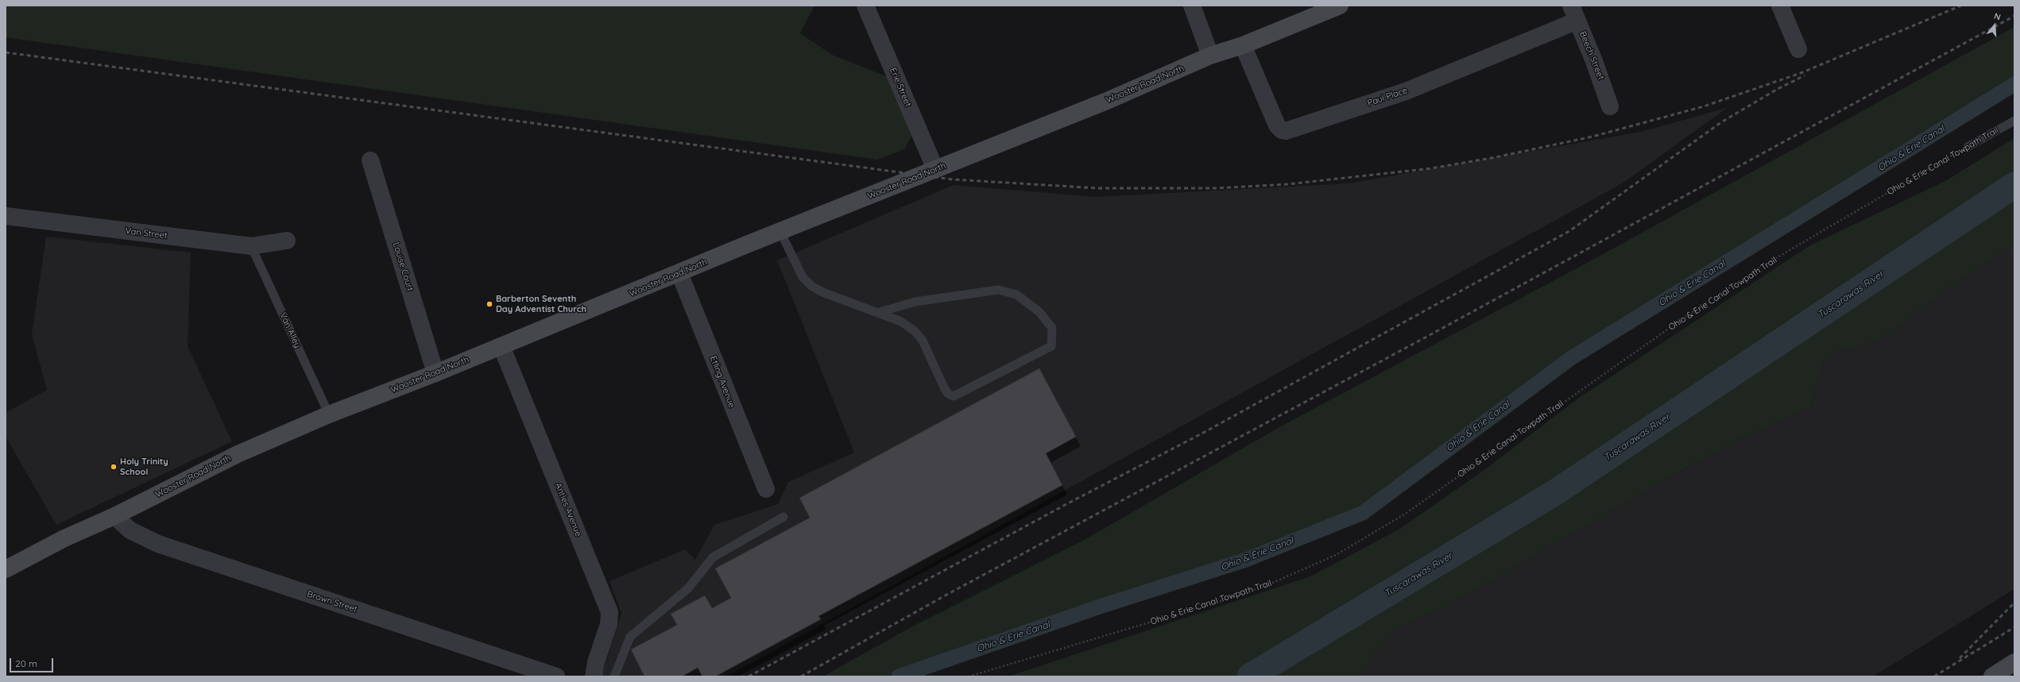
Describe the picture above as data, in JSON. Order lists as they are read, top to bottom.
{
  "streets": {
    "main road": ["Wooster Road North"],
    "street": [
      "Beech Street",
      "Erie Street",
      "Paul Place",
      "Van Street",
      "Louise Court",
      "Etling Avenue",
      "Antles Avenue",
      "Brown Street"
    ],
    "lane": ["Ohio & Erie Canal Towpath Trail", "Van Alley"]
  },
  "crossings": [
    ["Beech Street", "Paul Place"],
    ["Wooster Road North", "Erie Street"],
    ["Wooster Road North", "Paul Place"],
    ["Wooster Road North", "Louise Court"],
    ["Wooster Road North", "Van Alley"],
    ["Wooster Road North", "Etling Avenue"],
    ["Wooster Road North", "Antles Avenue"],
    ["Wooster Road North", "Brown Street"],
    ["Van Street", "Van Alley"]
  ],
  "water": ["Ohio & Erie Canal", "Tuscarawas River"],
  "places": ["Barberton Seventh Day Adventist Church", "Holy Trinity School"],
  "scale_bar": "20 m",
  "north": "top"
}
